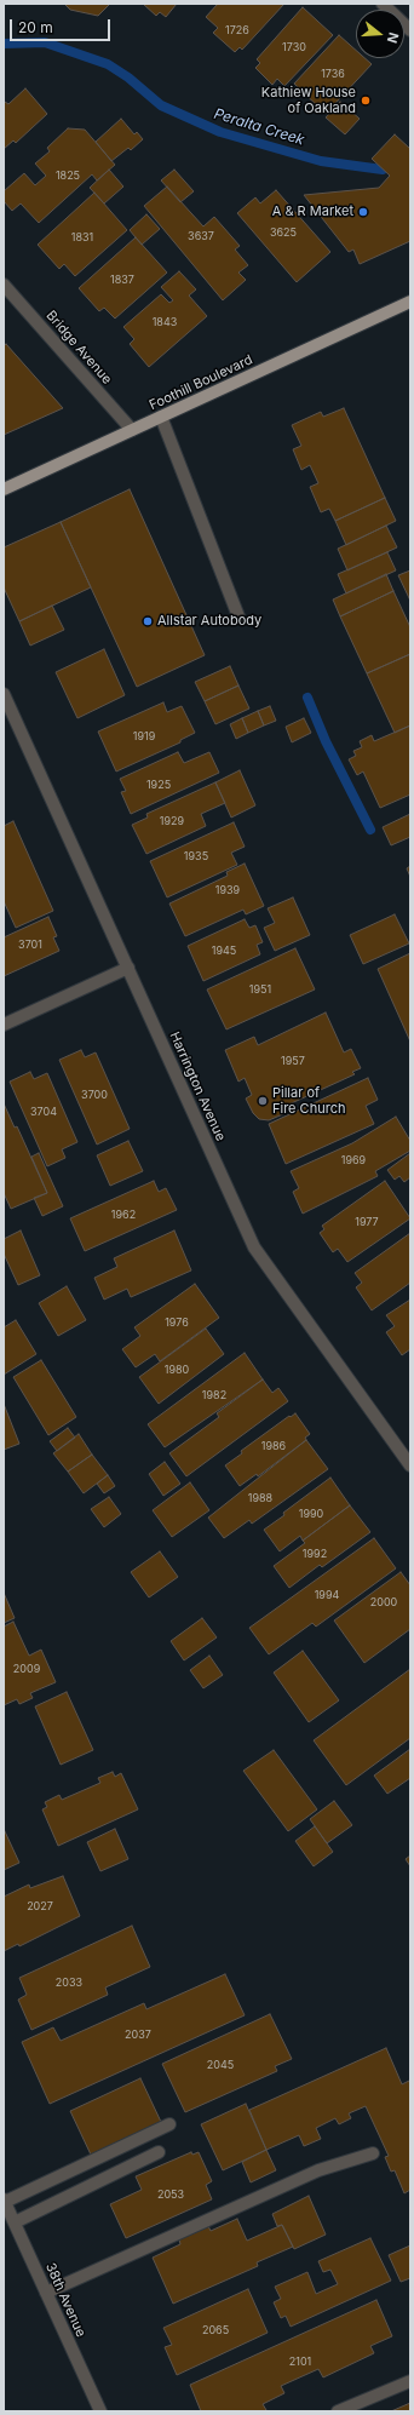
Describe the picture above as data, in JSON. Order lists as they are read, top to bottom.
{
  "streets": {
    "main road": ["Foothill Boulevard"],
    "street": ["Bridge Avenue", "Harrington Avenue", "38th Avenue"]
  },
  "crossings": [
    ["Bridge Avenue", "Foothill Boulevard"]
  ],
  "water": ["Peralta Creek"],
  "places": [
    "Kathiew House of Oakland",
    "A & R Market",
    "Allstar Autobody",
    "Pillar of Fire Church"
  ],
  "house_numbers": [
    "1726",
    "1730",
    "1736",
    "1825",
    "3625",
    "3637",
    "1831",
    "1837",
    "1843",
    "1919",
    "1925",
    "1929",
    "1935",
    "1939",
    "3701",
    "1945",
    "1951",
    "1957",
    "3700",
    "3704",
    "1969",
    "1962",
    "1977",
    "1976",
    "1980",
    "1982",
    "1986",
    "1988",
    "1990",
    "1992",
    "1994",
    "2000",
    "2009",
    "2027",
    "2033",
    "2037",
    "2045",
    "2053",
    "2065",
    "2101"
  ],
  "scale_bar": "20 m",
  "north": "right"
}
